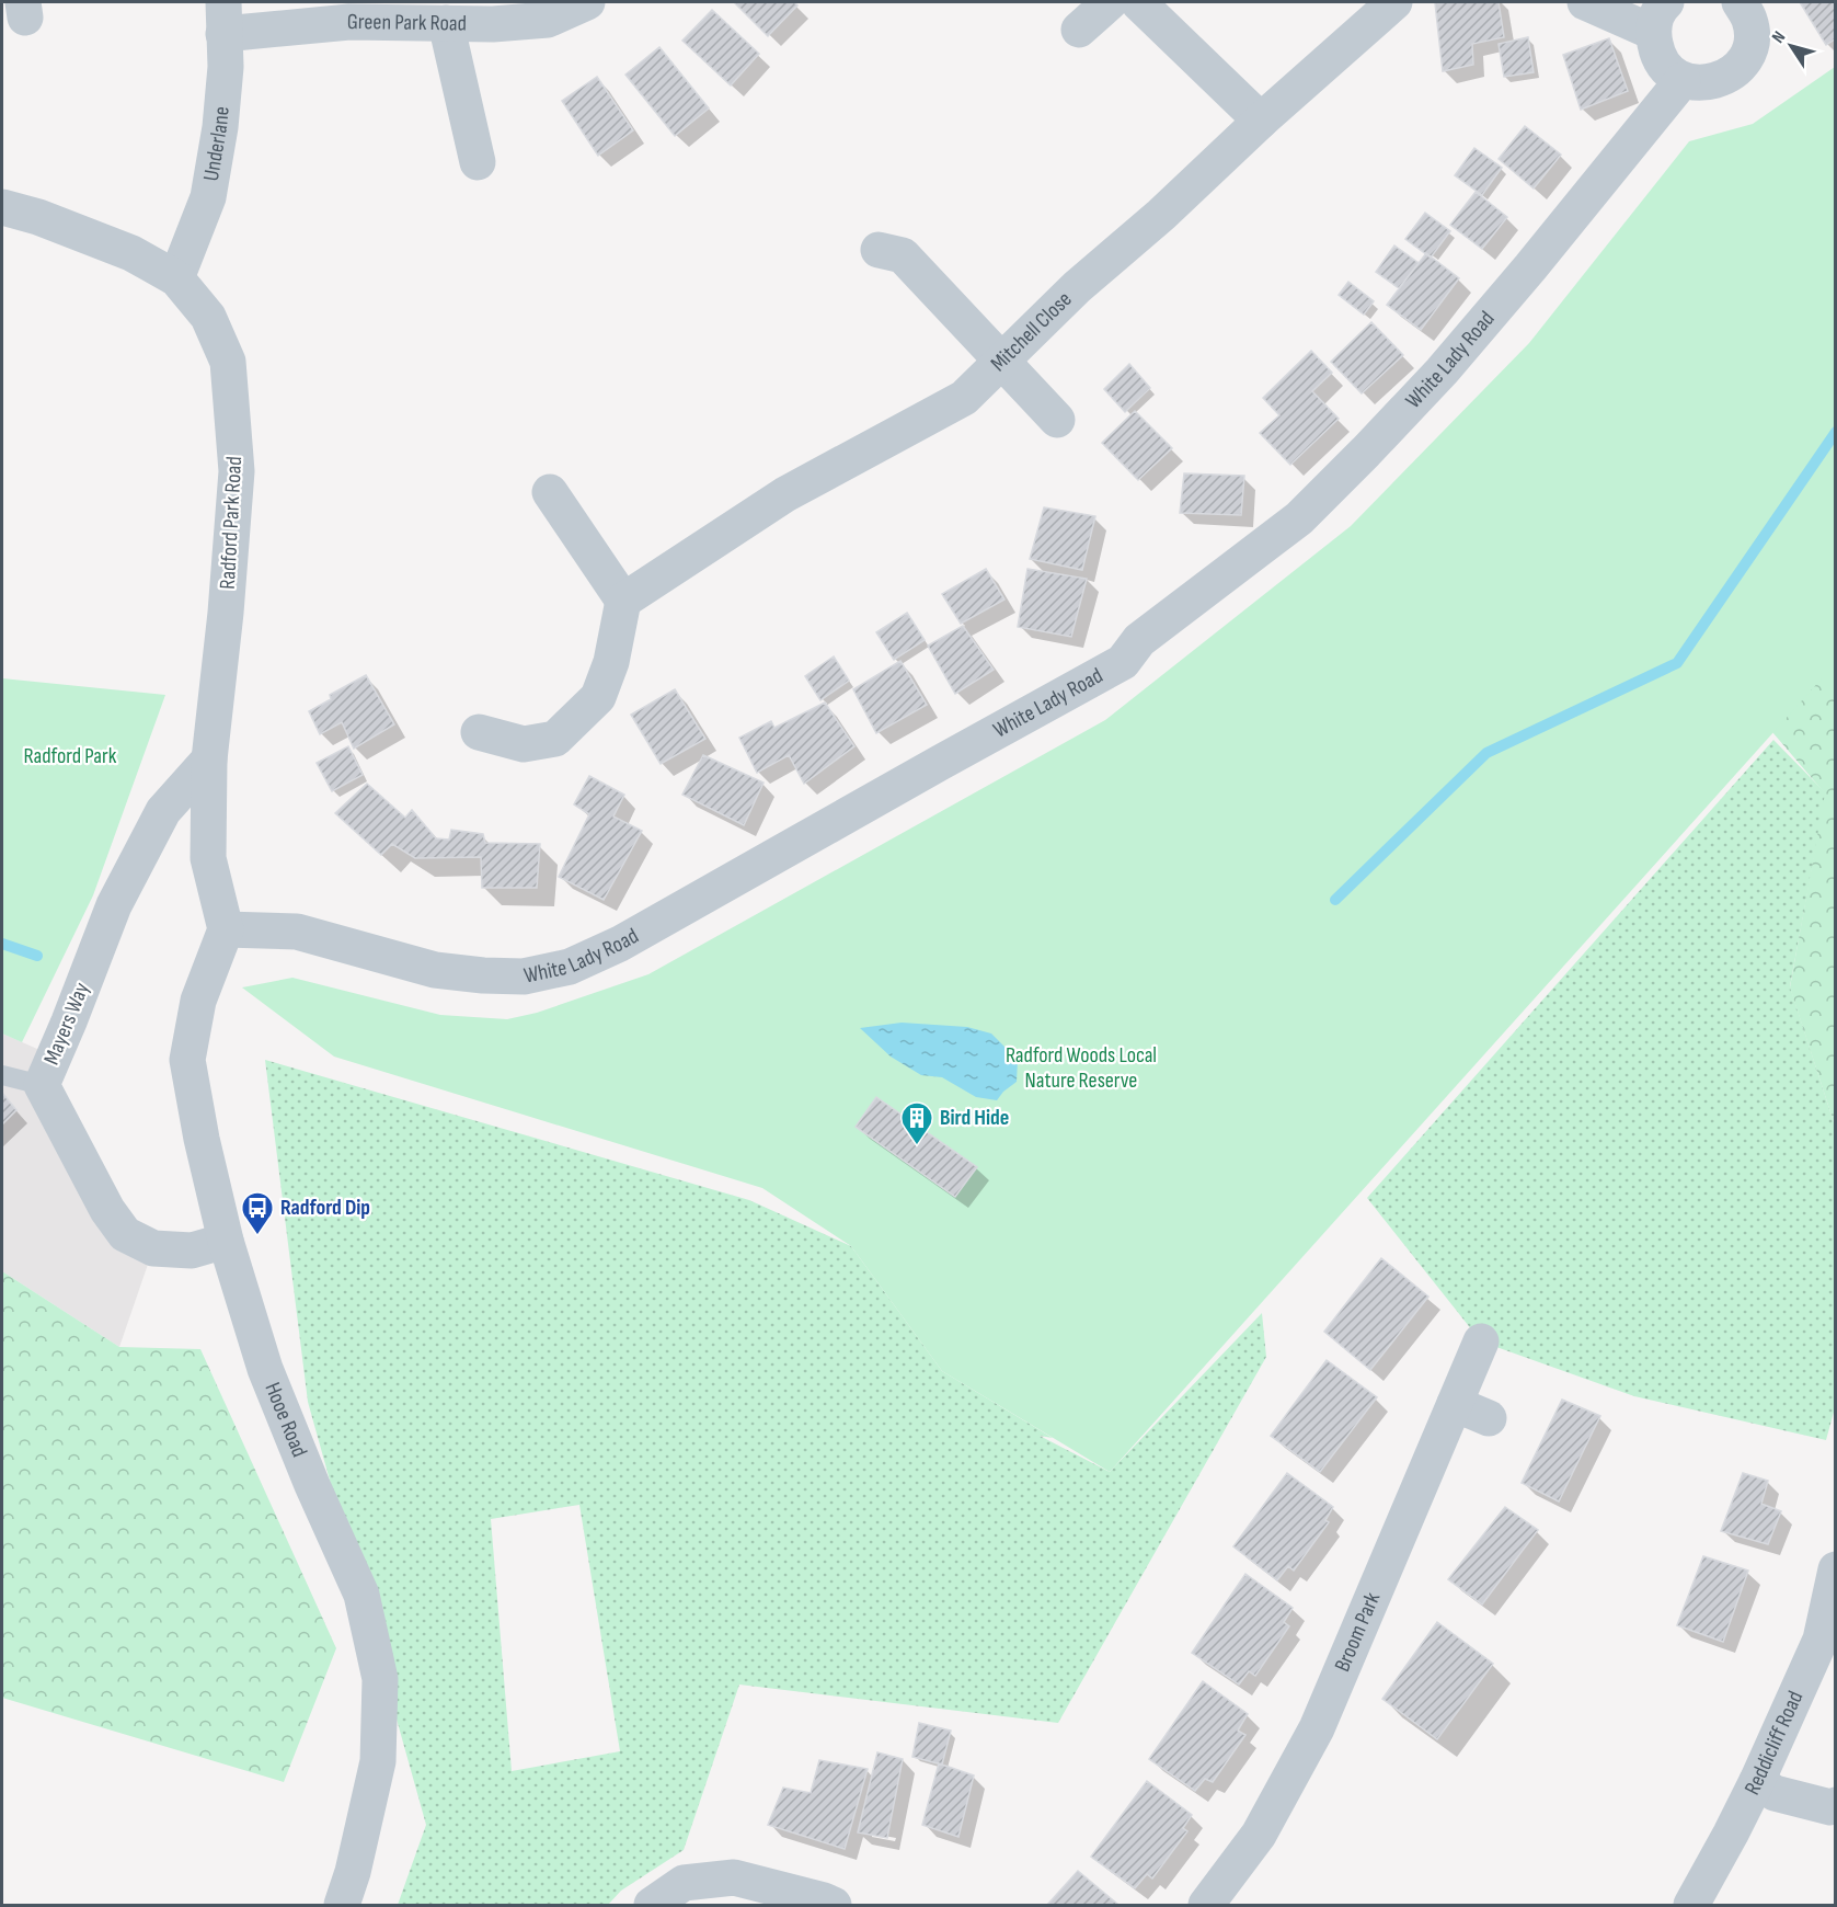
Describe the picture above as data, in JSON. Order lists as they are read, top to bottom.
{
  "streets": {
    "street": [
      "Green Park Road",
      "Underlane",
      "Mitchell Close",
      "White Lady Road",
      "Radford Park Road",
      "Mayers Way",
      "Hooe Road",
      "Broom Park",
      "Reddicliff Road"
    ]
  },
  "crossings": [
    ["Green Park Road", "Underlane"],
    ["Underlane", "Radford Park Road"],
    ["White Lady Road", "Radford Park Road"],
    ["White Lady Road", "Hooe Road"],
    ["Radford Park Road", "Mayers Way"],
    ["Radford Park Road", "Hooe Road"],
    ["Mayers Way", "Hooe Road"]
  ],
  "parks": ["Radford Park", "Radford Woods Local Nature Reserve"],
  "places": {
    "building": ["Bird Hide"],
    "bus stop": ["Radford Dip"]
  },
  "north": "top left"
}
